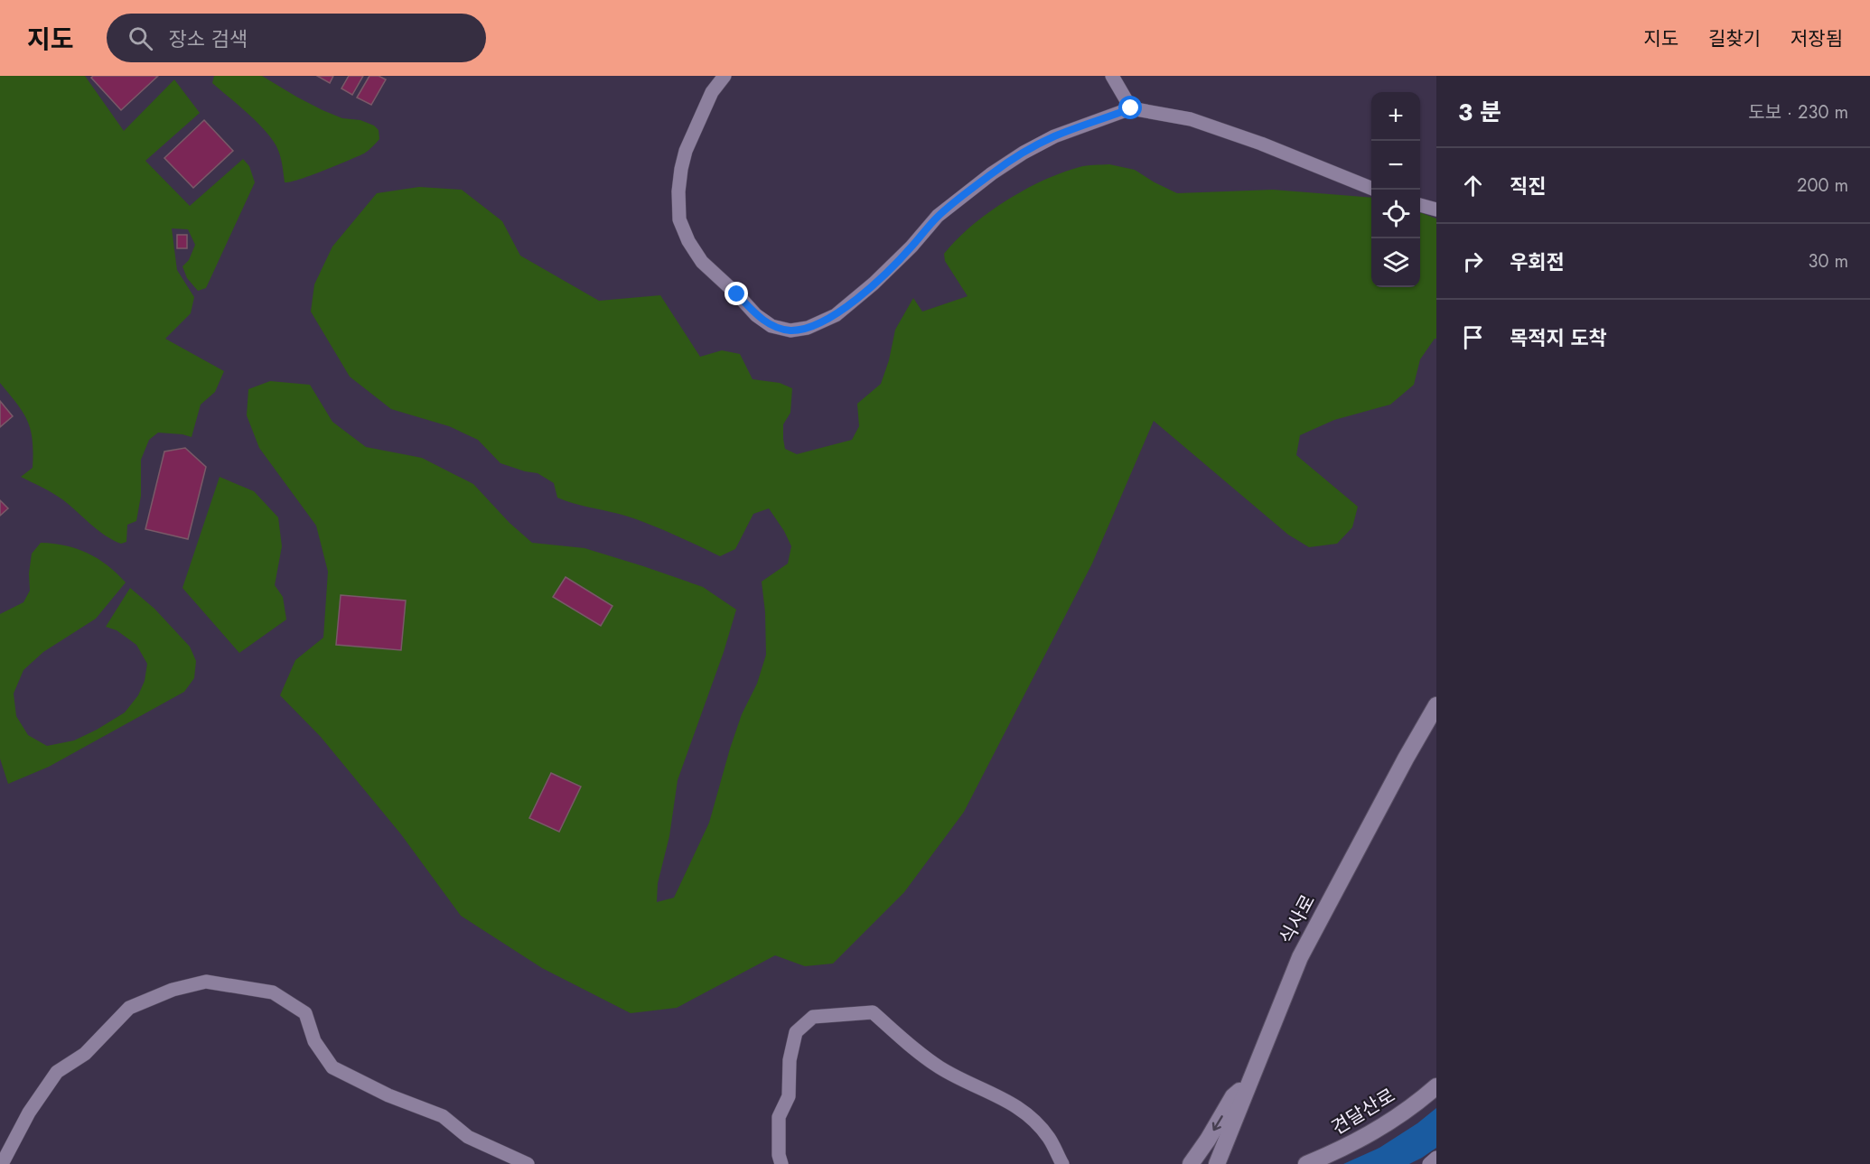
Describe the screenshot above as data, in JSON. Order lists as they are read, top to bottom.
{
  "streets": {
    "street": ["식사로", "견달산로"]
  },
  "page": {
    "header": "지도",
    "search": "장소 검색",
    "nav": ["지도", "길찾기", "저장됨"],
    "heading": ["3 분", "도보 · 230 m"],
    "map_buttons": ["+", "−"],
    "list": [
      ["직진", "200 m"],
      ["우회전", "30 m"],
      "목적지 도착"
    ]
  }
}
